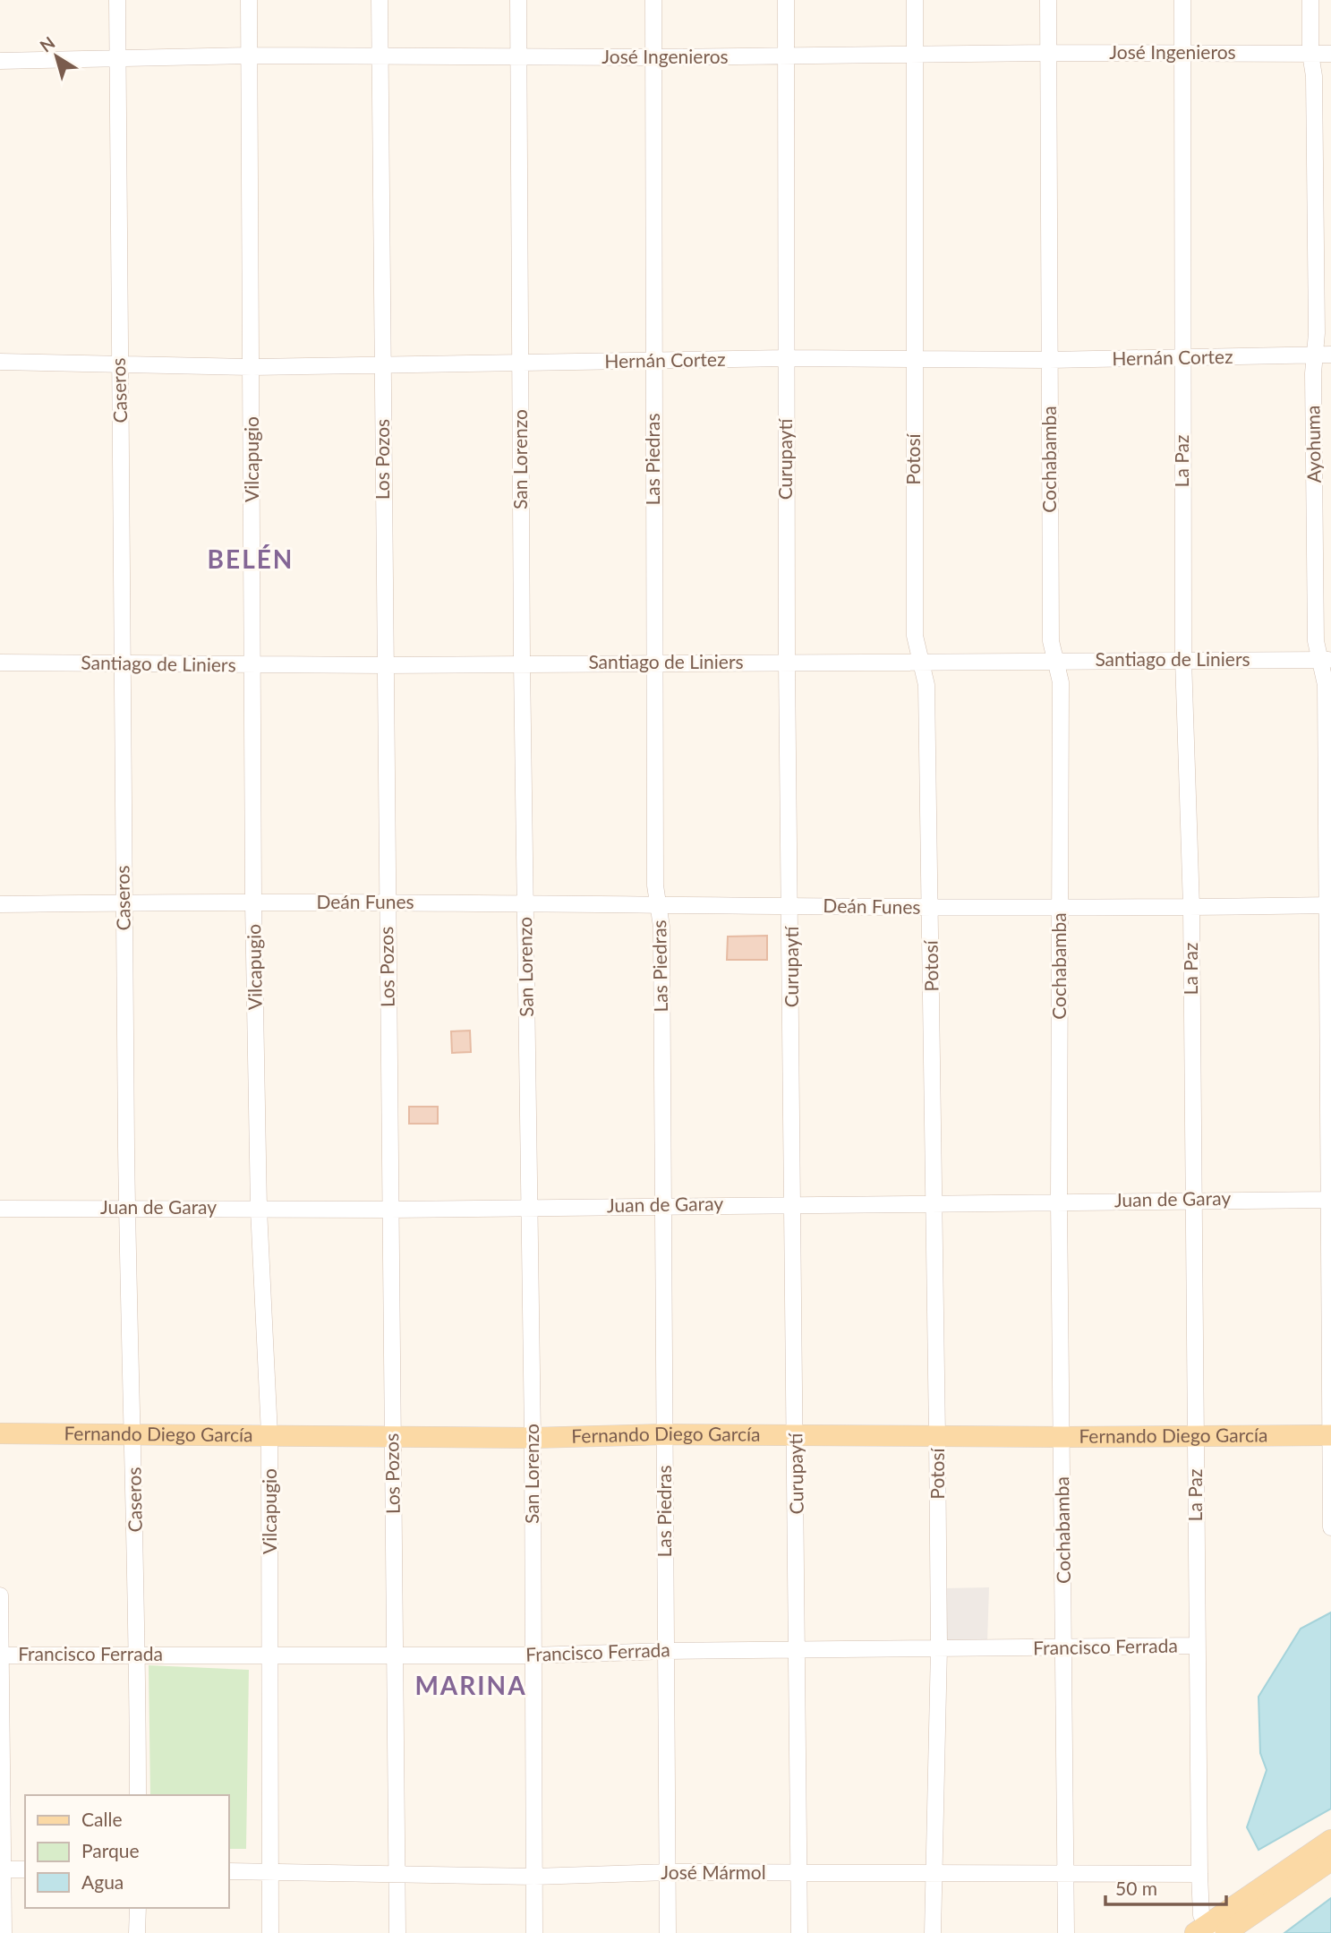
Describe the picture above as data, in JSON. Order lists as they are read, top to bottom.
{
  "streets": {
    "main road": ["Fernando Diego García"],
    "street": [
      "José Ingenieros",
      "Hernán Cortez",
      "Caseros",
      "Ayohuma",
      "Vilcapugio",
      "Los Pozos",
      "San Lorenzo",
      "Las Piedras",
      "Curupaytí",
      "Potosí",
      "Cochabamba",
      "La Paz",
      "Santiago de Liniers",
      "Deán Funes",
      "Juan de Garay",
      "Francisco Ferrada",
      "José Mármol"
    ]
  },
  "crossings": [
    ["José Ingenieros", "Caseros"],
    ["José Ingenieros", "Ayohuma"],
    ["José Ingenieros", "Vilcapugio"],
    ["José Ingenieros", "Los Pozos"],
    ["José Ingenieros", "San Lorenzo"],
    ["José Ingenieros", "Las Piedras"],
    ["José Ingenieros", "Curupaytí"],
    ["José Ingenieros", "Potosí"],
    ["José Ingenieros", "Cochabamba"],
    ["José Ingenieros", "La Paz"],
    ["Hernán Cortez", "Caseros"],
    ["Hernán Cortez", "Ayohuma"],
    ["Hernán Cortez", "Vilcapugio"],
    ["Hernán Cortez", "Los Pozos"],
    ["Hernán Cortez", "San Lorenzo"],
    ["Hernán Cortez", "Las Piedras"],
    ["Hernán Cortez", "Curupaytí"],
    ["Hernán Cortez", "Potosí"],
    ["Hernán Cortez", "Cochabamba"],
    ["Hernán Cortez", "La Paz"],
    ["Caseros", "Santiago de Liniers"],
    ["Caseros", "Deán Funes"],
    ["Caseros", "Juan de Garay"],
    ["Caseros", "Fernando Diego García"],
    ["Caseros", "Francisco Ferrada"],
    ["Ayohuma", "Santiago de Liniers"],
    ["Ayohuma", "Deán Funes"],
    ["Ayohuma", "Juan de Garay"],
    ["Ayohuma", "Fernando Diego García"],
    ["Vilcapugio", "Santiago de Liniers"],
    ["Vilcapugio", "Deán Funes"],
    ["Vilcapugio", "Juan de Garay"],
    ["Vilcapugio", "Fernando Diego García"],
    ["Vilcapugio", "Francisco Ferrada"],
    ["Vilcapugio", "José Mármol"],
    ["Los Pozos", "Santiago de Liniers"],
    ["Los Pozos", "Deán Funes"],
    ["Los Pozos", "Juan de Garay"],
    ["Los Pozos", "Fernando Diego García"],
    ["Los Pozos", "Francisco Ferrada"],
    ["Los Pozos", "José Mármol"],
    ["San Lorenzo", "Santiago de Liniers"],
    ["San Lorenzo", "Deán Funes"],
    ["San Lorenzo", "Juan de Garay"],
    ["San Lorenzo", "Fernando Diego García"],
    ["San Lorenzo", "Francisco Ferrada"],
    ["San Lorenzo", "José Mármol"],
    ["Las Piedras", "Santiago de Liniers"],
    ["Las Piedras", "Deán Funes"],
    ["Las Piedras", "Juan de Garay"],
    ["Las Piedras", "Fernando Diego García"],
    ["Las Piedras", "Francisco Ferrada"],
    ["Las Piedras", "José Mármol"],
    ["Curupaytí", "Santiago de Liniers"],
    ["Curupaytí", "Deán Funes"],
    ["Curupaytí", "Juan de Garay"],
    ["Curupaytí", "Fernando Diego García"],
    ["Curupaytí", "Francisco Ferrada"],
    ["Curupaytí", "José Mármol"],
    ["Potosí", "Santiago de Liniers"],
    ["Potosí", "Deán Funes"],
    ["Potosí", "Juan de Garay"],
    ["Potosí", "Fernando Diego García"],
    ["Potosí", "Francisco Ferrada"],
    ["Potosí", "José Mármol"],
    ["Cochabamba", "Santiago de Liniers"],
    ["Cochabamba", "Deán Funes"],
    ["Cochabamba", "Juan de Garay"],
    ["Cochabamba", "Fernando Diego García"],
    ["Cochabamba", "Francisco Ferrada"],
    ["Cochabamba", "José Mármol"],
    ["La Paz", "Santiago de Liniers"],
    ["La Paz", "Deán Funes"],
    ["La Paz", "Juan de Garay"],
    ["La Paz", "Fernando Diego García"],
    ["La Paz", "Francisco Ferrada"],
    ["La Paz", "José Mármol"]
  ],
  "districts": ["BELÉN", "MARINA"],
  "legend": ["Calle", "Parque", "Agua"],
  "scale_bar": "50 m",
  "north": "top left"
}
